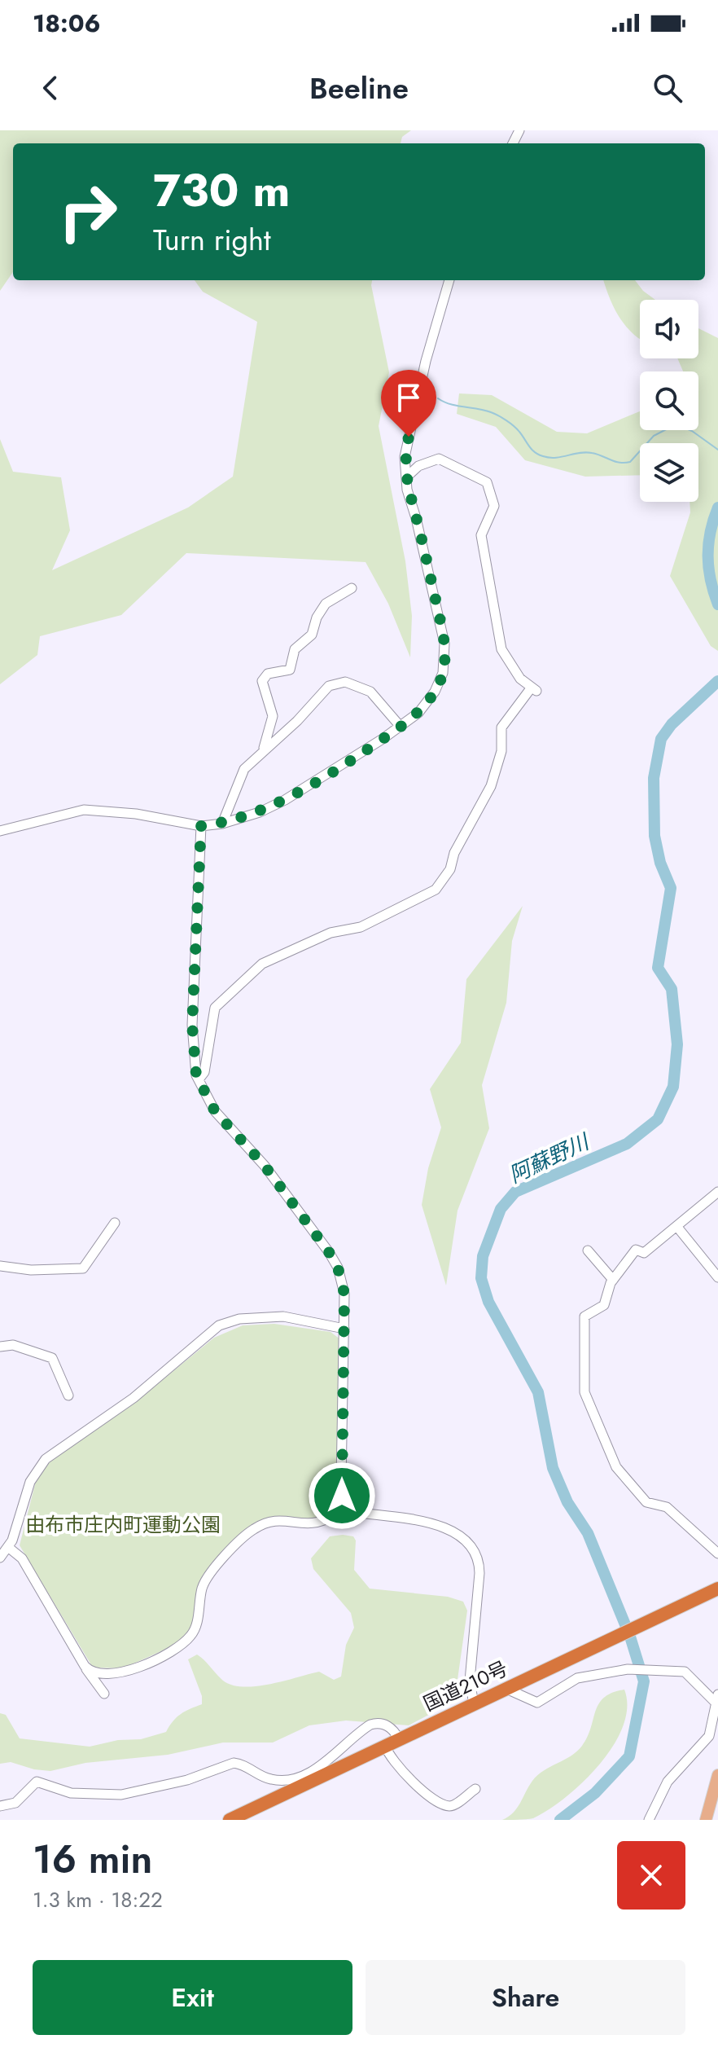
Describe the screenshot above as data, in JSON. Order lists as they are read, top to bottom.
{
  "streets": {
    "highway": ["国道210号"]
  },
  "water": ["阿蘇野川"],
  "parks": ["由布市庄内町運動公園"],
  "page": {
    "status": "18:06",
    "header": "Beeline",
    "turn": ["730 m", "Turn right"],
    "heading": ["16 min", "1.3 km · 18:22"],
    "buttons": ["Exit", "Share"]
  }
}
